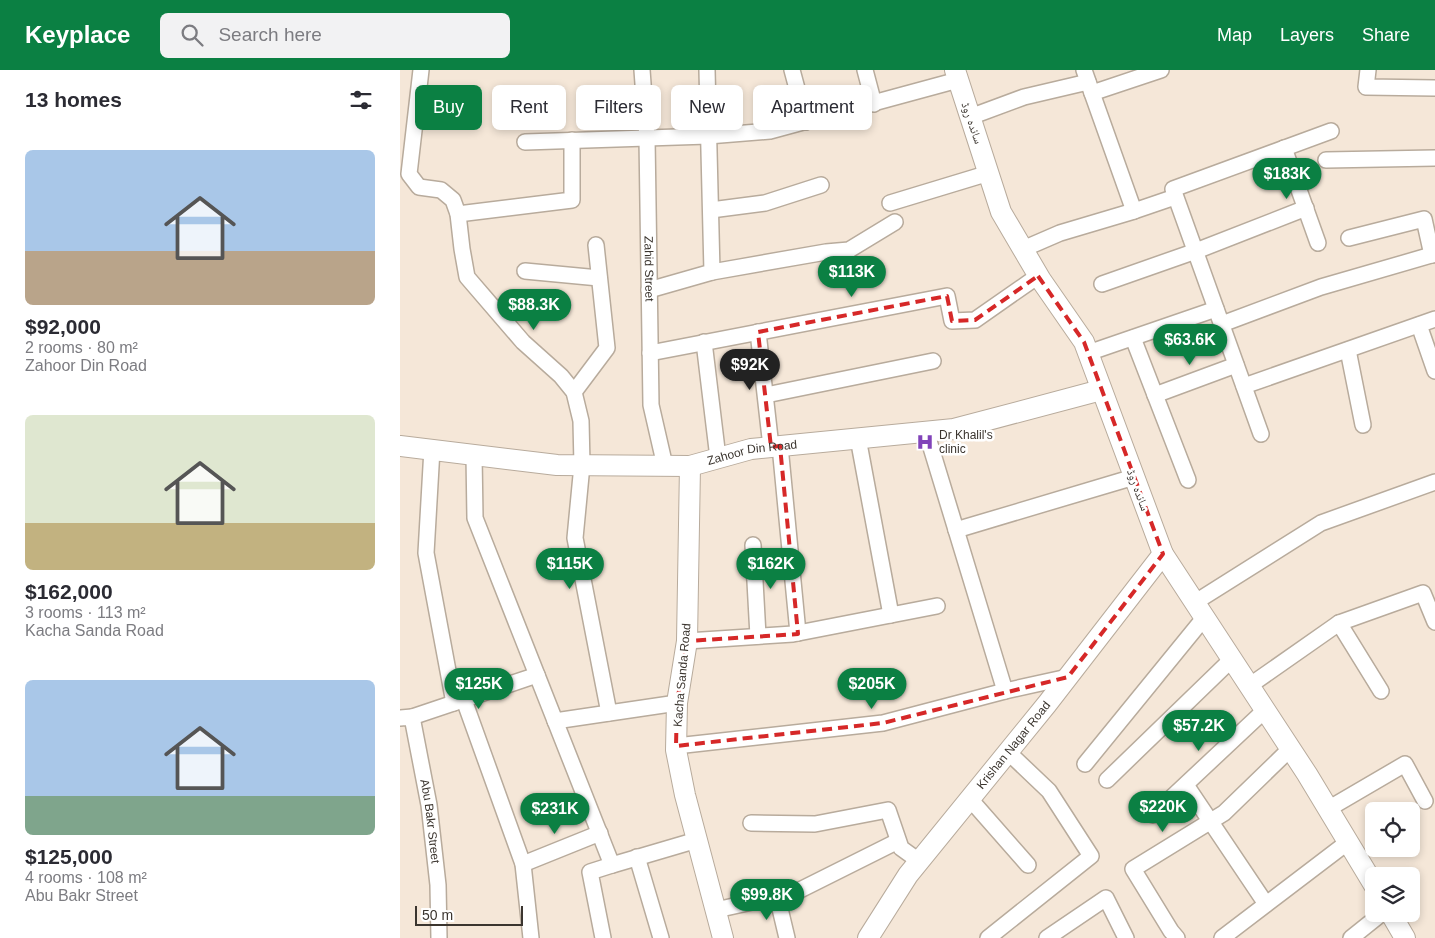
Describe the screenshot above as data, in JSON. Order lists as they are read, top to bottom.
{
  "streets": {
    "main road": [
      "ساندہ روڈ",
      "Zahoor Din Road",
      "Kacha Sanda Road",
      "Krishan Nagar Road"
    ],
    "street": ["Zahid Street", "Abu Bakr Street"]
  },
  "crossings": [
    ["ساندہ روڈ", "Zahoor Din Road"],
    ["ساندہ روڈ", "Krishan Nagar Road"],
    ["Zahid Street", "Zahoor Din Road"],
    ["Zahoor Din Road", "Kacha Sanda Road"]
  ],
  "places": {
    "hospital": ["Dr Khalil's clinic"]
  },
  "scale_bar": "50 m",
  "page": {
    "header": "Keyplace",
    "search": "Search here",
    "nav": ["Map", "Layers", "Share"],
    "heading": "13 homes",
    "chip": [
      "Buy",
      "Rent",
      "Filters",
      "New",
      "Apartment"
    ],
    "list": [
      {
        "name": "$92,000",
        "note": "2 rooms · 80 m² · Zahoor Din Road"
      },
      {
        "name": "$162,000",
        "note": "3 rooms · 113 m² · Kacha Sanda Road"
      },
      {
        "name": "$125,000",
        "note": "4 rooms · 108 m² · Abu Bakr Street"
      }
    ],
    "price": [
      "$183K",
      "$113K",
      "$88.3K",
      "$63.6K",
      "$92K",
      "$115K",
      "$162K",
      "$125K",
      "$205K",
      "$57.2K",
      "$220K",
      "$231K",
      "$99.8K"
    ],
    "scale": "50 m"
  }
}
